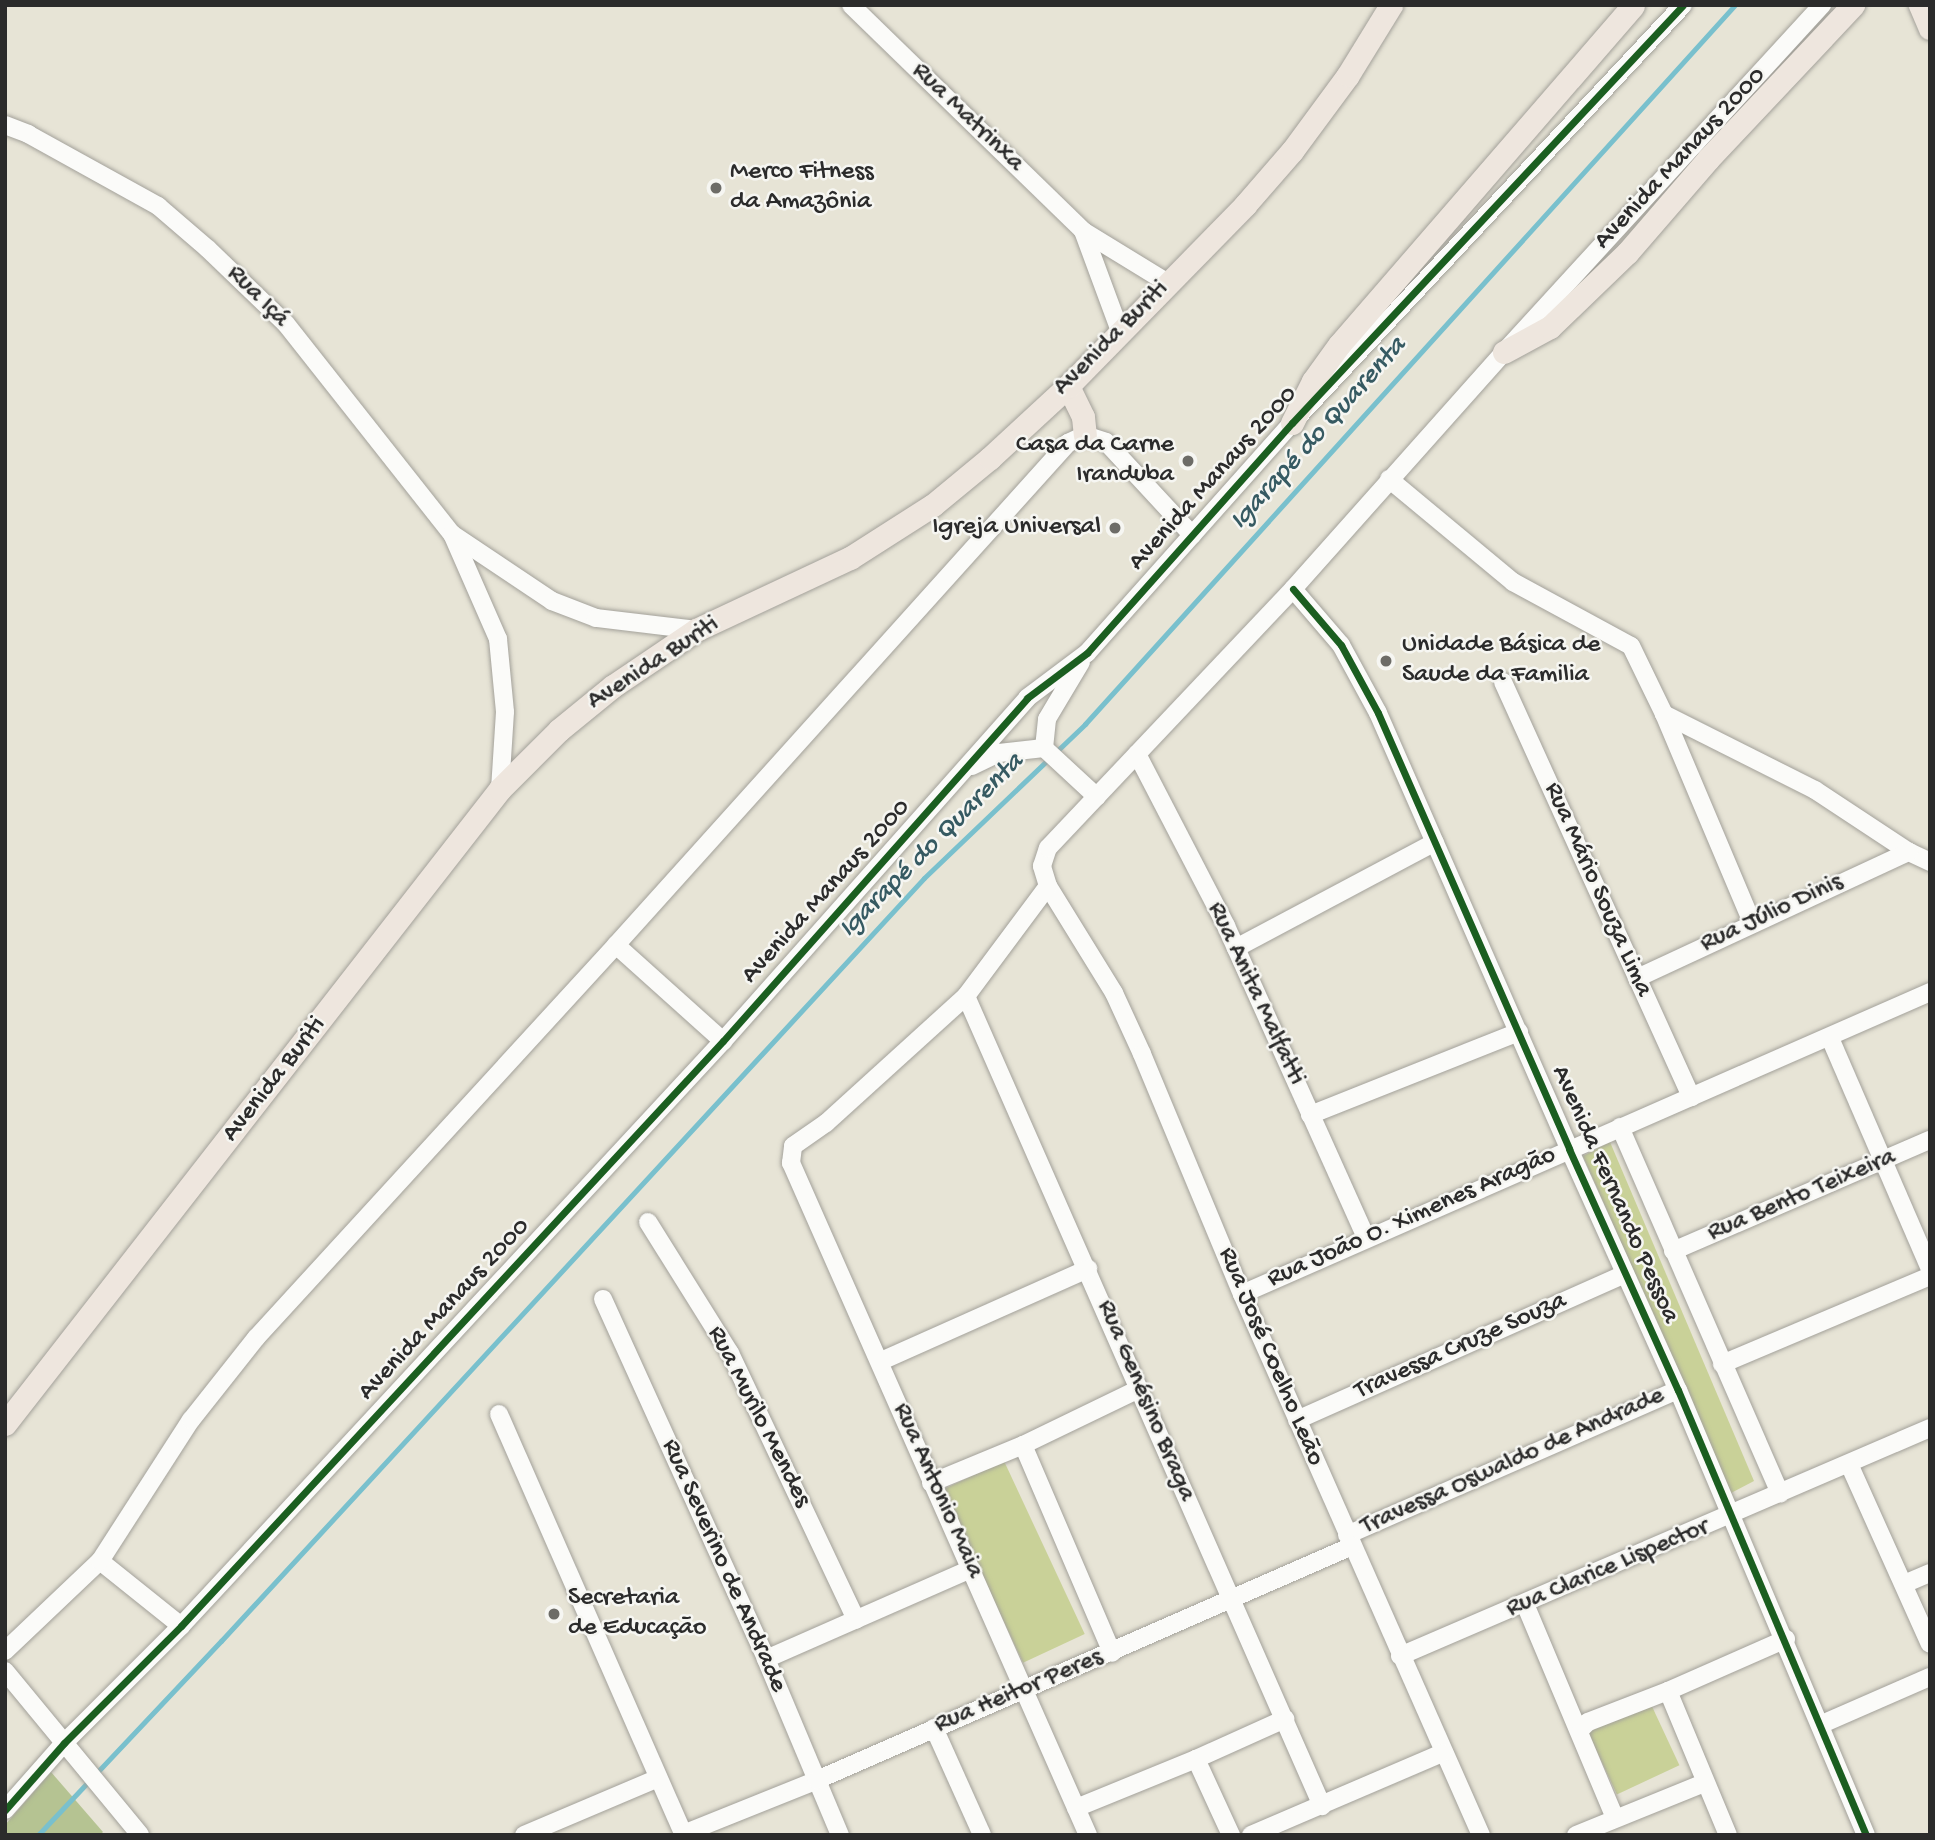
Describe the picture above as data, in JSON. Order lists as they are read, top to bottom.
{
  "streets": {
    "main road": ["Avenida Buriti"],
    "street": [
      "Rua Matrinxa",
      "Avenida Manaus 2000",
      "Rua Içá",
      "Rua Mário Souza Lima",
      "Rua Júlio Dinis",
      "Rua Anita Malfatti",
      "Avenida Fernando Pessoa",
      "Rua Bento Teixeira",
      "Rua João O. Ximenes Aragão",
      "Travessa Cruze Souza",
      "Rua José Coelho Leão",
      "Rua Genésino Braga",
      "Rua Murilo Mendes",
      "Travessa Oswaldo de Andrade",
      "Rua Antonio Maia",
      "Rua Severino de Andrade",
      "Rua Clarice Lispector",
      "Rua Heitor Peres"
    ]
  },
  "crossings": [
    ["Rua Matrinxa", "Avenida Buriti"],
    ["Rua Içá", "Avenida Buriti"],
    ["Rua Mário Souza Lima", "Rua Júlio Dinis"],
    ["Rua Mário Souza Lima", "Rua João O. Ximenes Aragão"],
    ["Rua Anita Malfatti", "Rua João O. Ximenes Aragão"],
    ["Avenida Fernando Pessoa", "Rua João O. Ximenes Aragão"],
    ["Avenida Fernando Pessoa", "Travessa Cruze Souza"],
    ["Avenida Fernando Pessoa", "Travessa Oswaldo de Andrade"],
    ["Avenida Fernando Pessoa", "Rua Clarice Lispector"],
    ["Rua João O. Ximenes Aragão", "Rua José Coelho Leão"],
    ["Travessa Cruze Souza", "Rua José Coelho Leão"],
    ["Rua José Coelho Leão", "Travessa Oswaldo de Andrade"],
    ["Rua José Coelho Leão", "Rua Clarice Lispector"],
    ["Rua José Coelho Leão", "Rua Heitor Peres"],
    ["Rua Genésino Braga", "Rua Antonio Maia"],
    ["Rua Genésino Braga", "Rua Heitor Peres"],
    ["Travessa Oswaldo de Andrade", "Rua Heitor Peres"],
    ["Rua Antonio Maia", "Rua Heitor Peres"],
    ["Rua Severino de Andrade", "Rua Heitor Peres"]
  ],
  "water": ["Igarapé do Quarenta"],
  "places": [
    "Merco Fitness da Amazônia",
    "Casa da Carne Iranduba",
    "Igreja Universal",
    "Unidade Básica de Saude da Familia",
    "Secretaria de Educação"
  ]
}
